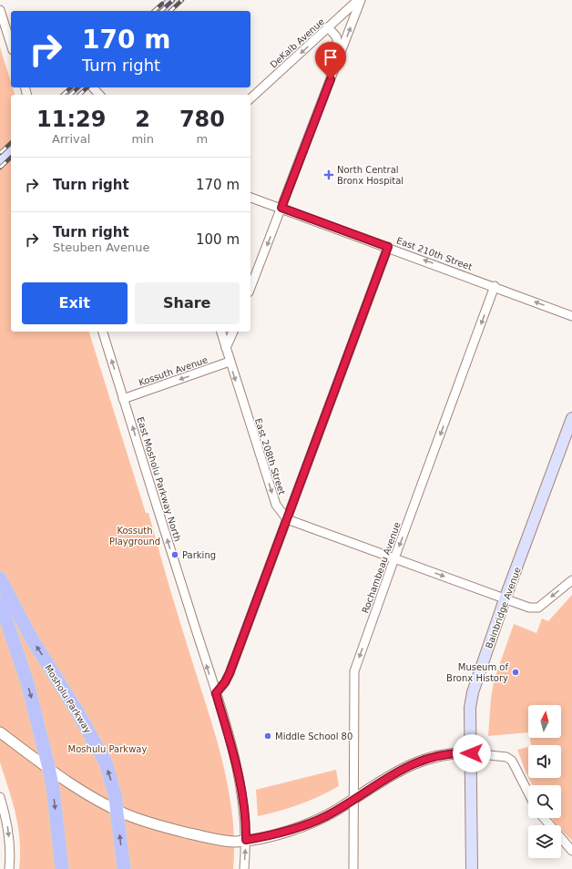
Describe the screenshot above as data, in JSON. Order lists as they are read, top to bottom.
{
  "streets": {
    "main road": ["Bainbridge Avenue", "Mosholu Parkway"],
    "street": [
      "DeKalb Avenue",
      "East 210th Street",
      "Kossuth Avenue",
      "East 208th Street",
      "East Mosholu Parkway North",
      "Rochambeau Avenue"
    ]
  },
  "crossings": [
    ["East 210th Street", "Rochambeau Avenue"],
    ["Kossuth Avenue", "East 208th Street"],
    ["Kossuth Avenue", "East Mosholu Parkway North"]
  ],
  "one_way": [
    "DeKalb Avenue",
    "East 210th Street",
    "Kossuth Avenue",
    "East 208th Street",
    "East Mosholu Parkway North",
    "Rochambeau Avenue"
  ],
  "parks": ["Kossuth Playground", "Moshulu Parkway"],
  "places": {
    "health": ["North Central Bronx Hospital"],
    "other": ["Parking", "Museum of Bronx History", "Middle School 80"]
  },
  "north": "top",
  "page": {
    "turn": ["170 m", "Turn right"],
    "eta": [
      "11:29",
      "Arrival",
      "2",
      "min",
      "780",
      "m"
    ],
    "list": [
      {
        "name": "Turn right",
        "value": "170 m"
      },
      {
        "name": "Turn right",
        "note": "Steuben Avenue",
        "value": "100 m"
      }
    ],
    "buttons": ["Exit", "Share"]
  }
}
